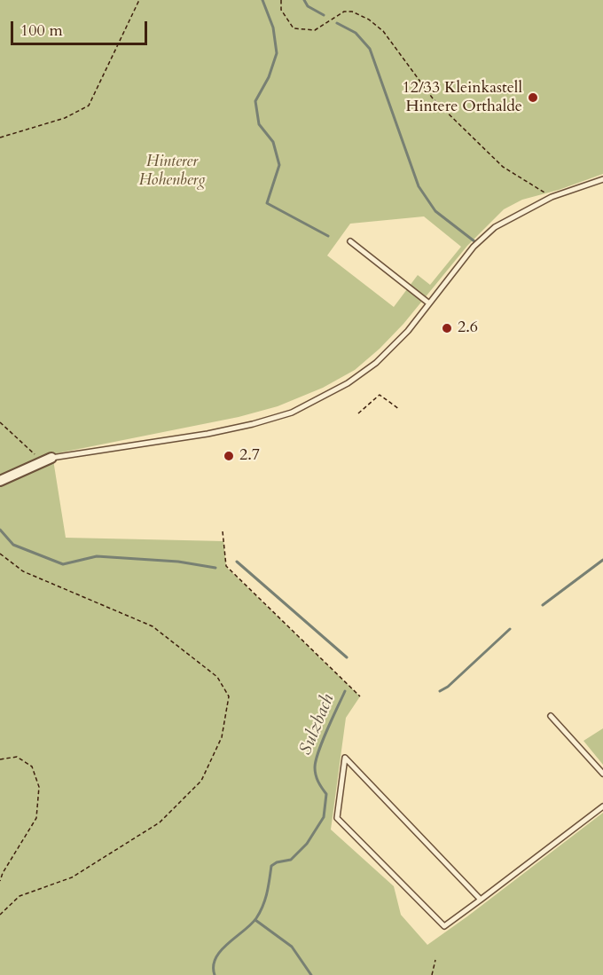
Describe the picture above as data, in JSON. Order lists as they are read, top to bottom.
{
  "water": ["Sulzbach"],
  "parks": ["Hinterer Hohenberg"],
  "places": ["12/33 Kleinkastell Hintere Orthalde", "2.6", "2.7"],
  "scale_bar": "100 m"
}
